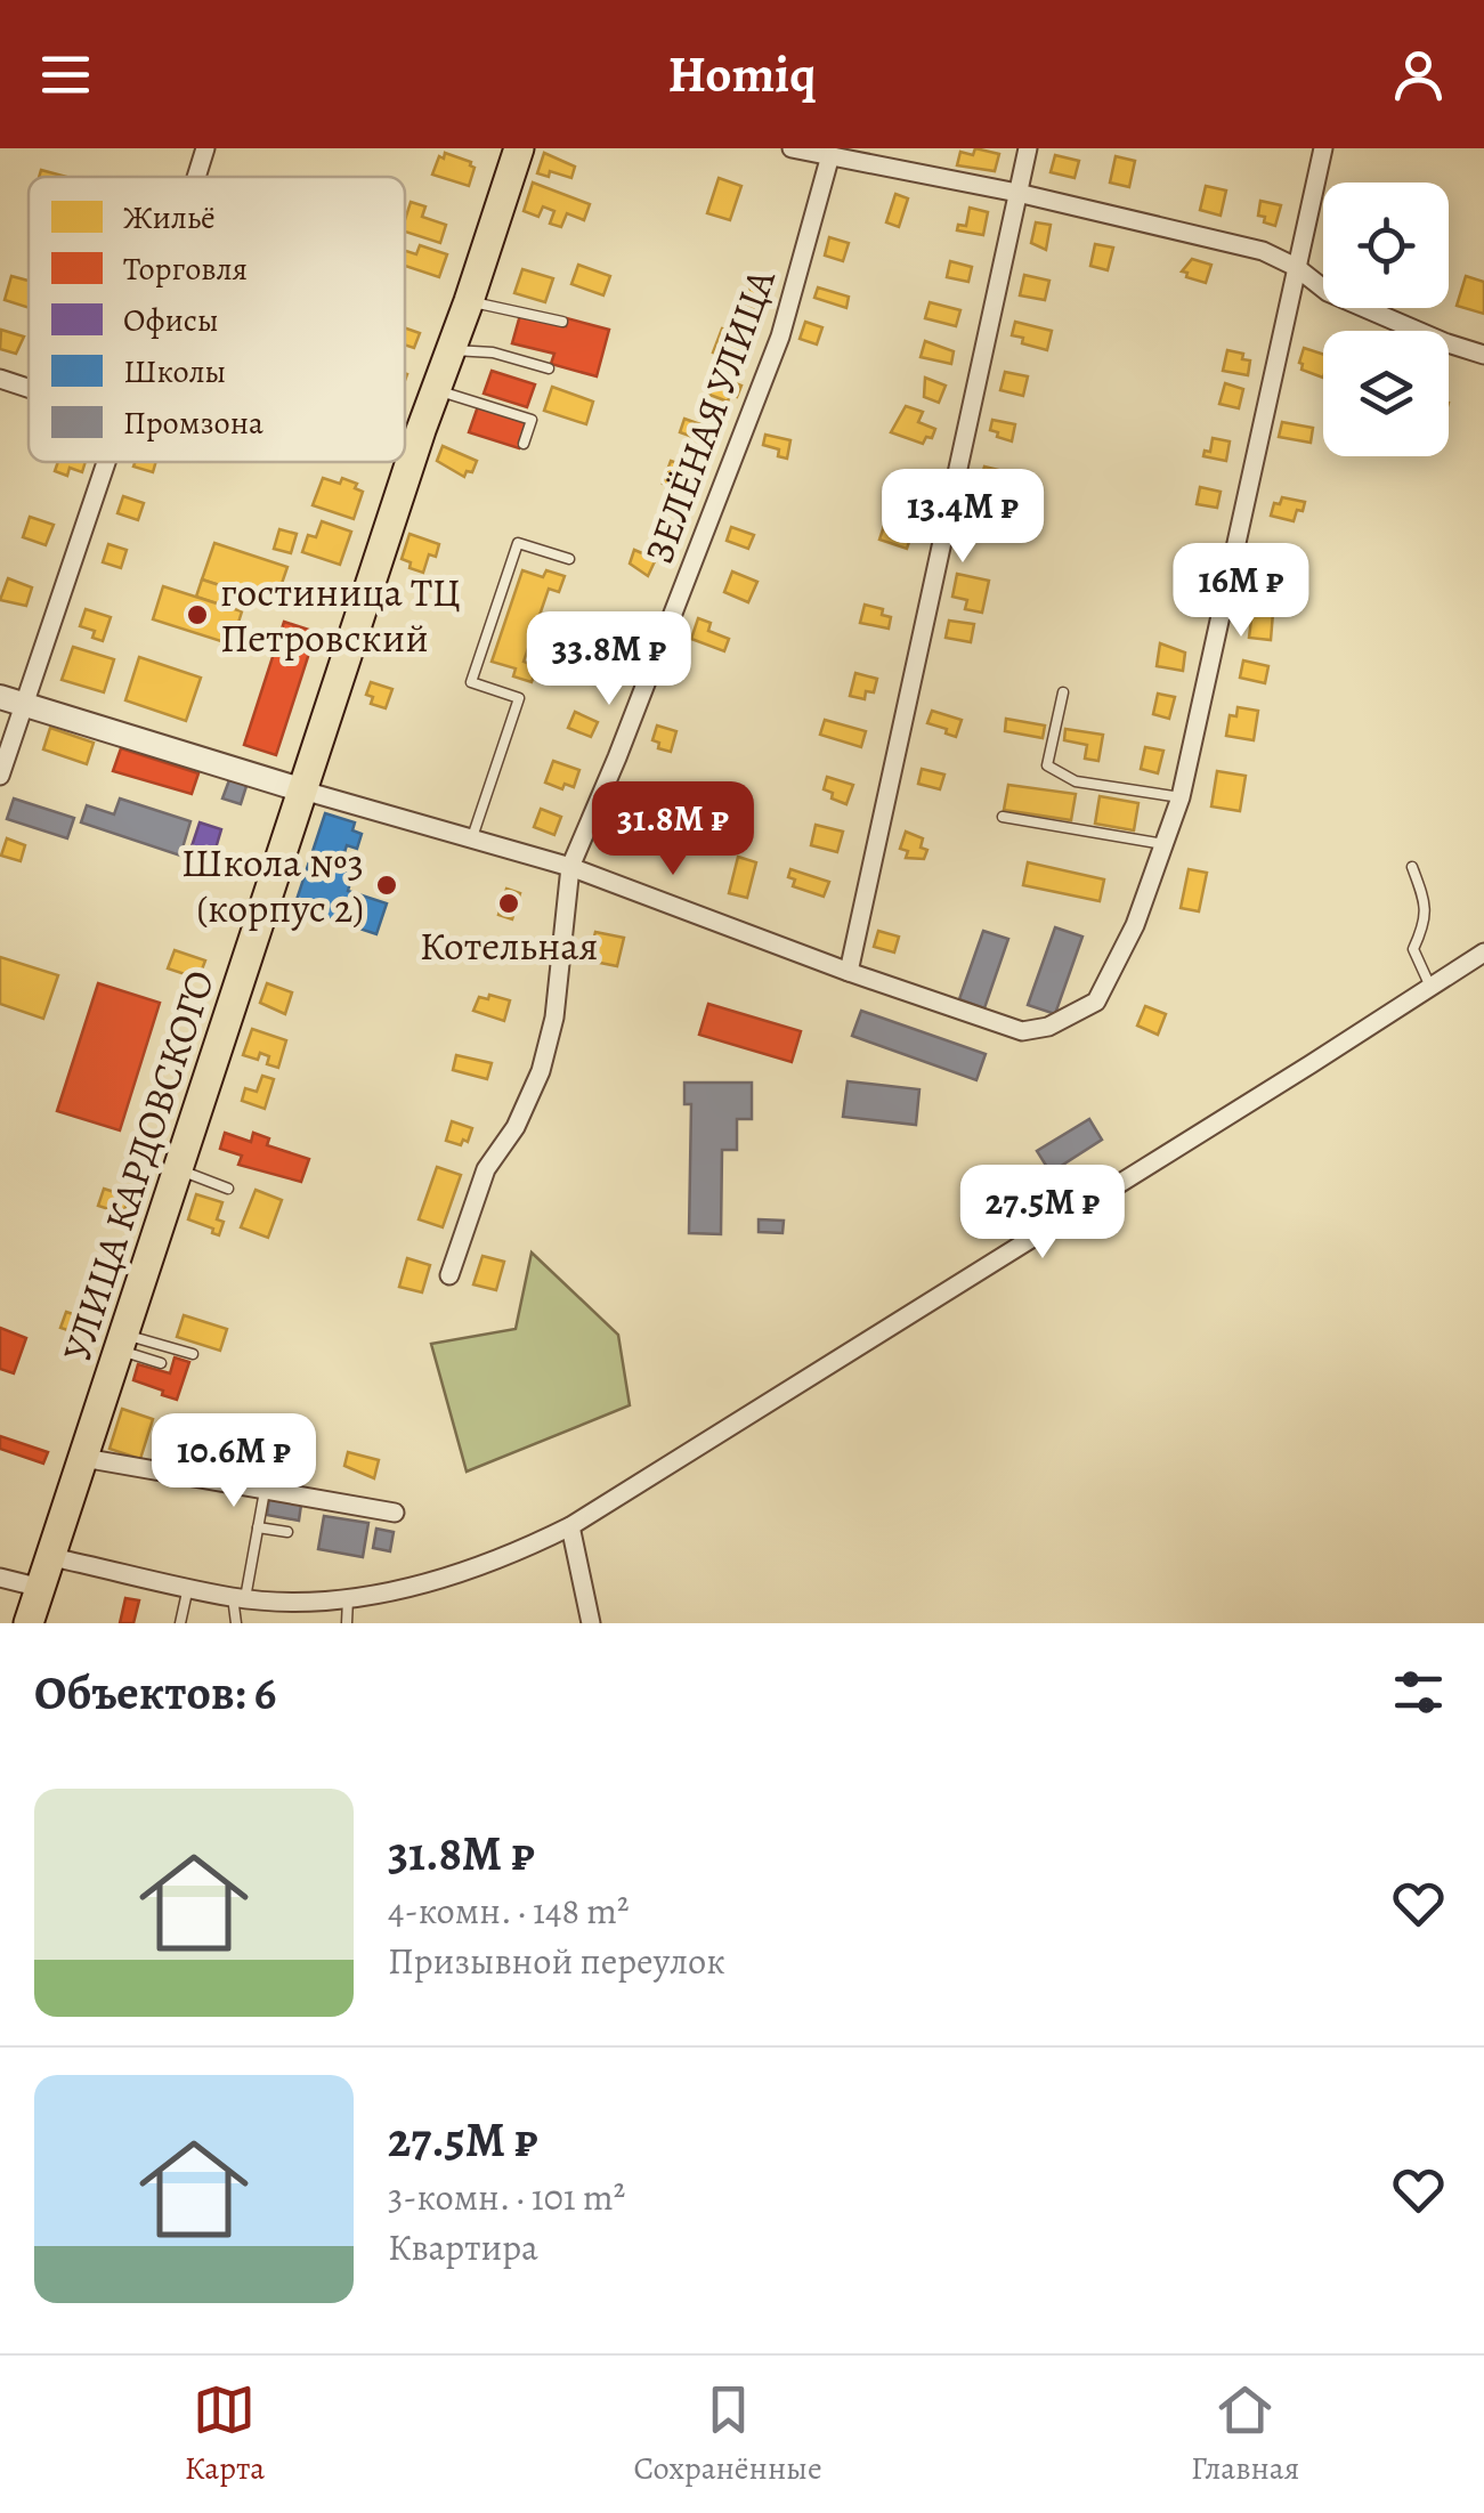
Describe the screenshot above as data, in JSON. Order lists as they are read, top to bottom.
{
  "streets": {
    "main road": ["УЛИЦА КАРДОВСКОГО"],
    "street": ["ЗЕЛЁНАЯ УЛИЦА"]
  },
  "places": ["гостиница ТЦ Петровский", "Школа №3 (корпус 2)", "Котельная"],
  "legend": [
    "Жильё",
    "Торговля",
    "Офисы",
    "Школы",
    "Промзона"
  ],
  "page": {
    "header": "Homiq",
    "price": [
      "13.4M ₽",
      "16M ₽",
      "33.8M ₽",
      "31.8M ₽",
      "27.5M ₽",
      "10.6M ₽"
    ],
    "heading": "Объектов: 6",
    "list": [
      {
        "name": "31.8M ₽",
        "note": "4-комн. · 148 m² · Призывной переулок"
      },
      {
        "name": "27.5M ₽",
        "note": "3-комн. · 101 m² · Квартира"
      }
    ],
    "tabs": ["Карта", "Сохранённые", "Главная"]
  }
}
